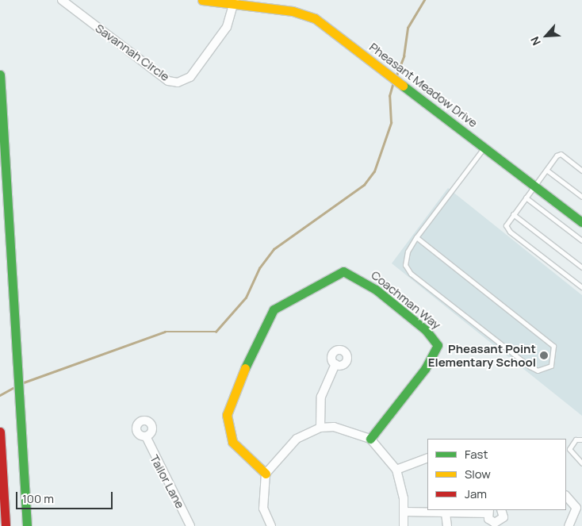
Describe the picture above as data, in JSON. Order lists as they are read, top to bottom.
{
  "streets": {
    "main road": ["Pheasant Meadow Drive", "Coachman Way"],
    "street": ["Savannah Circle", "Tailor Lane"]
  },
  "crossings": [
    ["Savannah Circle", "Pheasant Meadow Drive"]
  ],
  "places": ["Pheasant Point Elementary School"],
  "legend": ["Fast", "Slow", "Jam"],
  "scale_bar": "100 m",
  "north": "bottom left"
}
